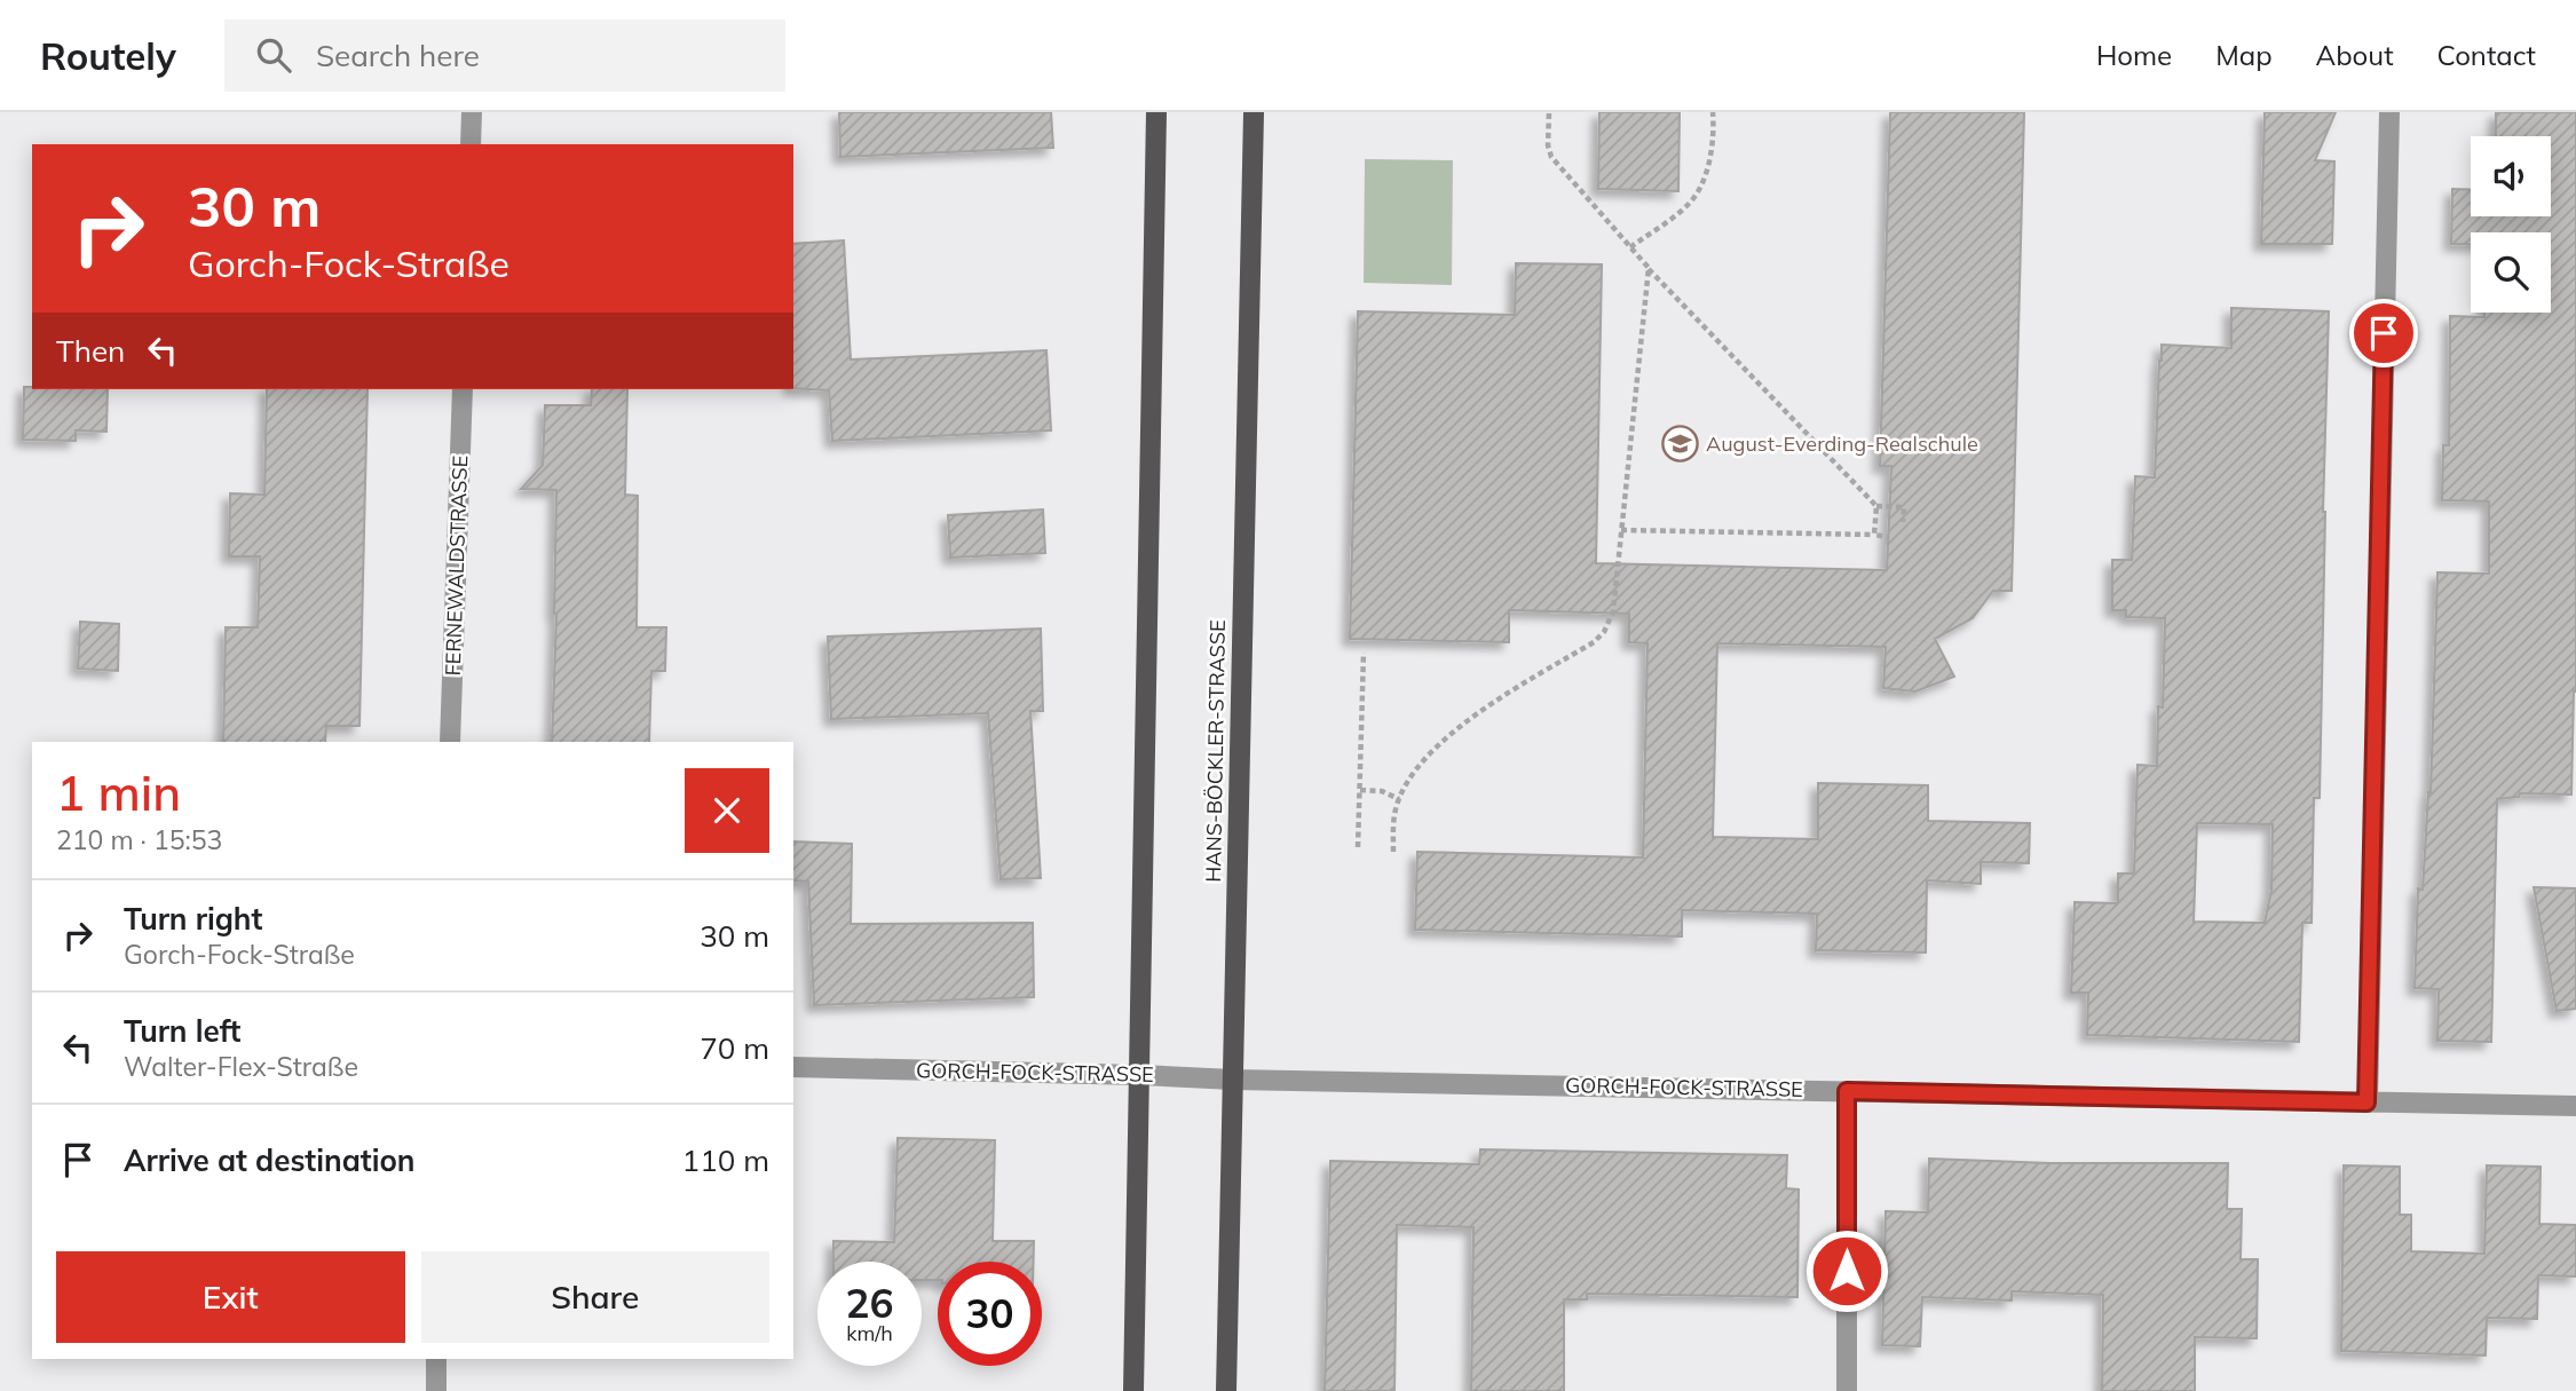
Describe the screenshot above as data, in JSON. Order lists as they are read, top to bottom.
{
  "streets": {
    "main road": ["HANS-BÖCKLER-STRASSE"],
    "street": ["FERNEWALDSTRASSE", "GORCH-FOCK-STRASSE"]
  },
  "crossings": [
    ["HANS-BÖCKLER-STRASSE", "GORCH-FOCK-STRASSE"]
  ],
  "places": {
    "school or university": ["August-Everding-Realschule"]
  },
  "page": {
    "header": "Routely",
    "search": "Search here",
    "nav": [
      "Home",
      "Map",
      "About",
      "Contact"
    ],
    "turn": ["30 m", "Gorch-Fock-Straße"],
    "then": "Then",
    "heading": ["1 min", "210 m · 15:53"],
    "list": [
      {
        "name": "Turn right",
        "note": "Gorch-Fock-Straße",
        "value": "30 m"
      },
      {
        "name": "Turn left",
        "note": "Walter-Flex-Straße",
        "value": "70 m"
      },
      {
        "name": "Arrive at destination",
        "value": "110 m"
      }
    ],
    "buttons": ["Exit", "Share"],
    "speed": "26 km/h",
    "limit": "30"
  }
}
